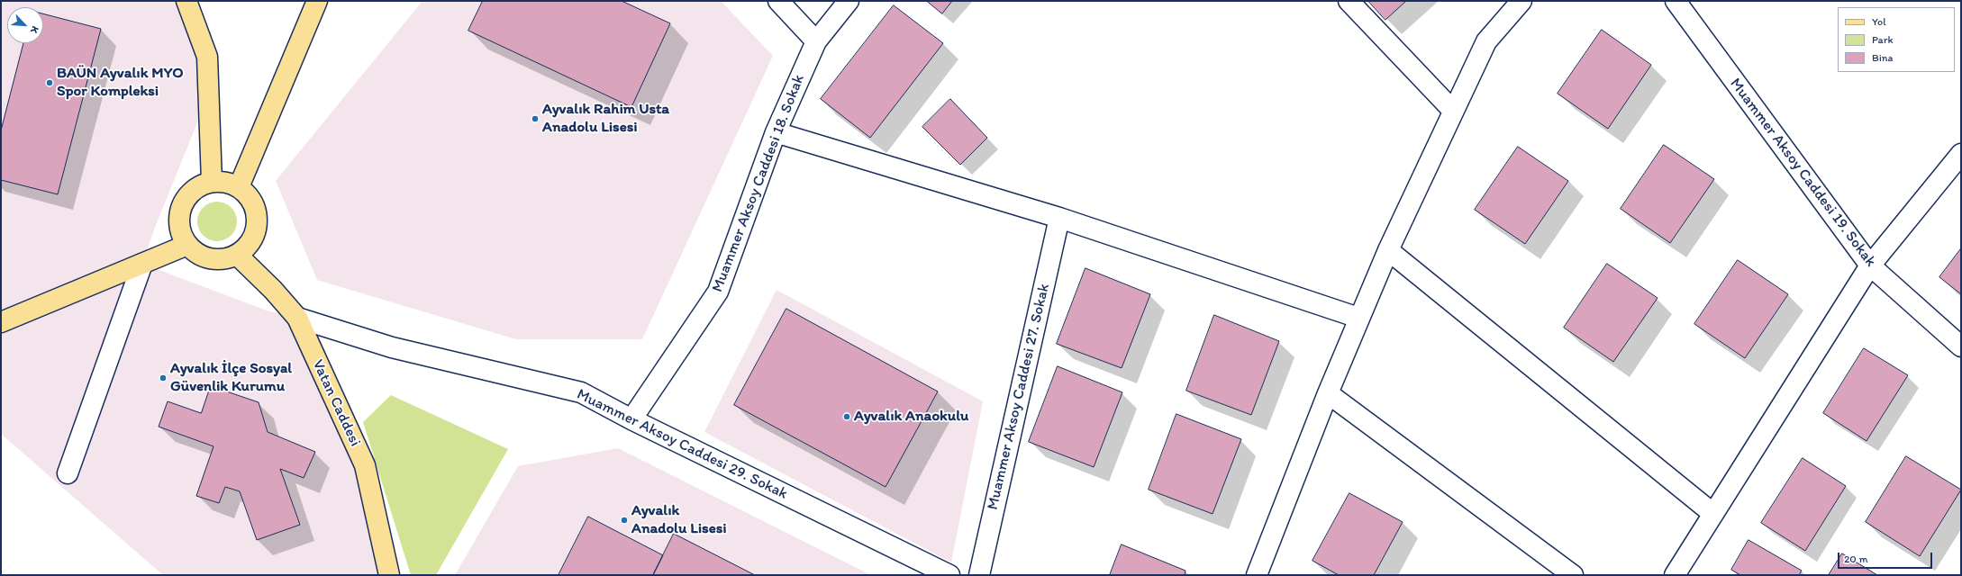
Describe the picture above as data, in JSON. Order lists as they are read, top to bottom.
{
  "streets": {
    "main road": ["Vatan Caddesi"],
    "street": [
      "Muammer Aksoy Caddesi 19. Sokak",
      "Muammer Aksoy Caddesi 18. Sokak",
      "Muammer Aksoy Caddesi 27. Sokak",
      "Muammer Aksoy Caddesi 29. Sokak"
    ]
  },
  "crossings": [
    ["Muammer Aksoy Caddesi 18. Sokak", "Muammer Aksoy Caddesi 29. Sokak"],
    ["Vatan Caddesi", "Muammer Aksoy Caddesi 29. Sokak"]
  ],
  "places": [
    "BAÜN Ayvalık MYO Spor Kompleksi",
    "Ayvalık Rahim Usta Anadolu Lisesi",
    "Ayvalık İlçe Sosyal Güvenlik Kurumu",
    "Ayvalık Anaokulu",
    "Ayvalık Anadolu Lisesi"
  ],
  "legend": ["Yol", "Park", "Bina"],
  "scale_bar": "20 m",
  "north": "bottom right"
}
